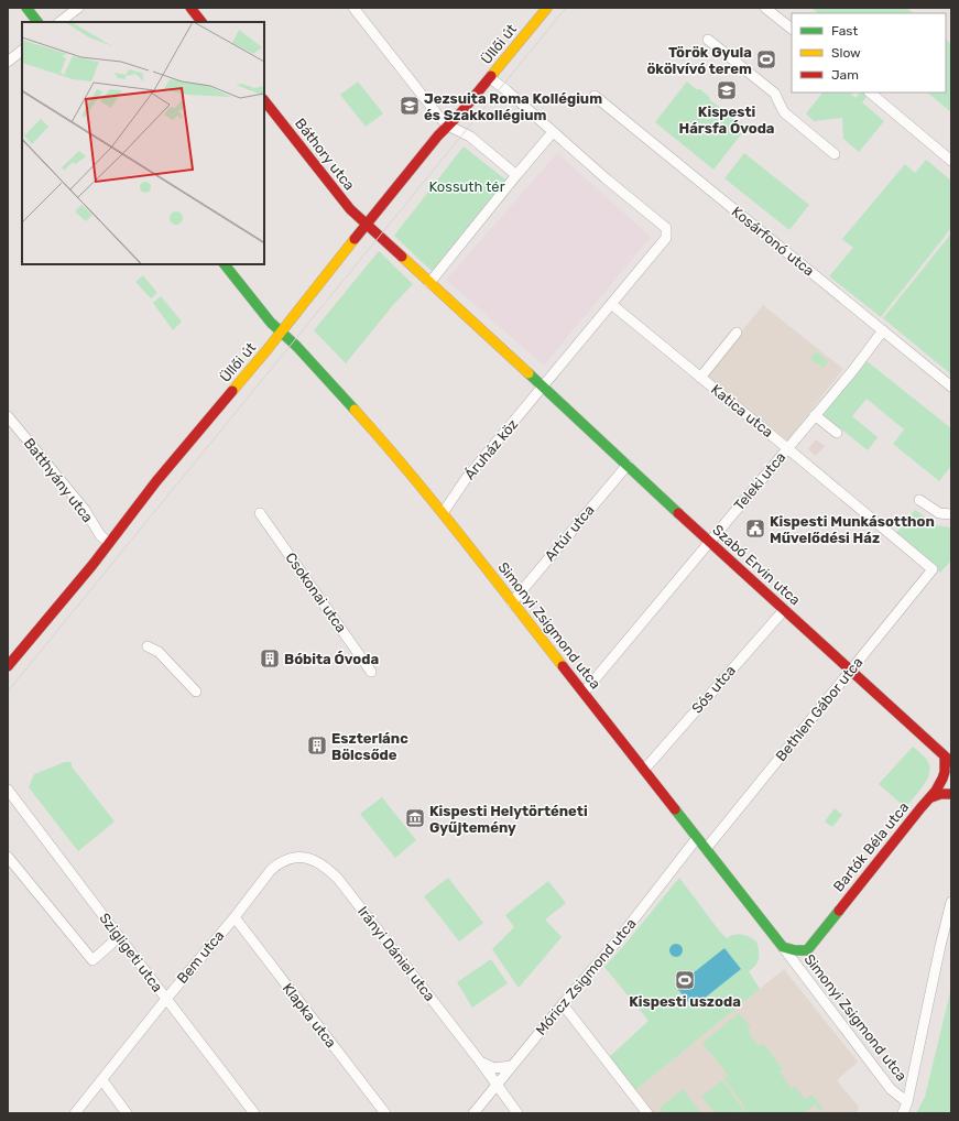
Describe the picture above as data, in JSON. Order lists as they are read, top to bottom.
{
  "streets": {
    "main road": [
      "Üllői út",
      "Báthory utca",
      "Szabó Ervin utca",
      "Simonyi Zsigmond utca",
      "Bartók Béla utca"
    ],
    "street": [
      "Kosárfonó utca",
      "Katica utca",
      "Áruház köz",
      "Batthyány utca",
      "Teleki utca",
      "Artúr utca",
      "Csokonai utca",
      "Sós utca",
      "Bethlen Gábor utca",
      "Szigligeti utca",
      "Irányi Dániel utca",
      "Bem utca",
      "Móricz Zsigmond utca",
      "Klapka utca"
    ]
  },
  "crossings": [
    ["Üllői út", "Báthory utca"],
    ["Üllői út", "Batthyány utca"],
    ["Üllői út", "Simonyi Zsigmond utca"],
    ["Kosárfonó utca", "Teleki utca"],
    ["Katica utca", "Teleki utca"],
    ["Katica utca", "Bethlen Gábor utca"],
    ["Áruház köz", "Szabó Ervin utca"],
    ["Áruház köz", "Simonyi Zsigmond utca"],
    ["Teleki utca", "Szabó Ervin utca"],
    ["Teleki utca", "Simonyi Zsigmond utca"],
    ["Artúr utca", "Szabó Ervin utca"],
    ["Artúr utca", "Simonyi Zsigmond utca"],
    ["Szabó Ervin utca", "Sós utca"],
    ["Szabó Ervin utca", "Bethlen Gábor utca"],
    ["Szabó Ervin utca", "Bartók Béla utca"],
    ["Simonyi Zsigmond utca", "Sós utca"],
    ["Simonyi Zsigmond utca", "Bethlen Gábor utca"],
    ["Simonyi Zsigmond utca", "Bartók Béla utca"],
    ["Simonyi Zsigmond utca", "Móricz Zsigmond utca"],
    ["Szigligeti utca", "Bem utca"],
    ["Irányi Dániel utca", "Bem utca"],
    ["Irányi Dániel utca", "Móricz Zsigmond utca"],
    ["Bem utca", "Klapka utca"]
  ],
  "parks": ["Kossuth tér"],
  "places": {
    "sports": ["Török Gyula ökölvívó terem", "Kispesti uszoda"],
    "school or university": ["Kispesti Hársfa Óvoda", "Jezsuita Roma Kollégium és Szakkollégium"],
    "public building": ["Kispesti Munkásotthon Művelődési Ház"],
    "building": ["Bóbita Óvoda", "Eszterlánc Bölcsőde"],
    "museum": ["Kispesti Helytörténeti Gyűjtemény"]
  },
  "legend": ["Fast", "Slow", "Jam"]
}
